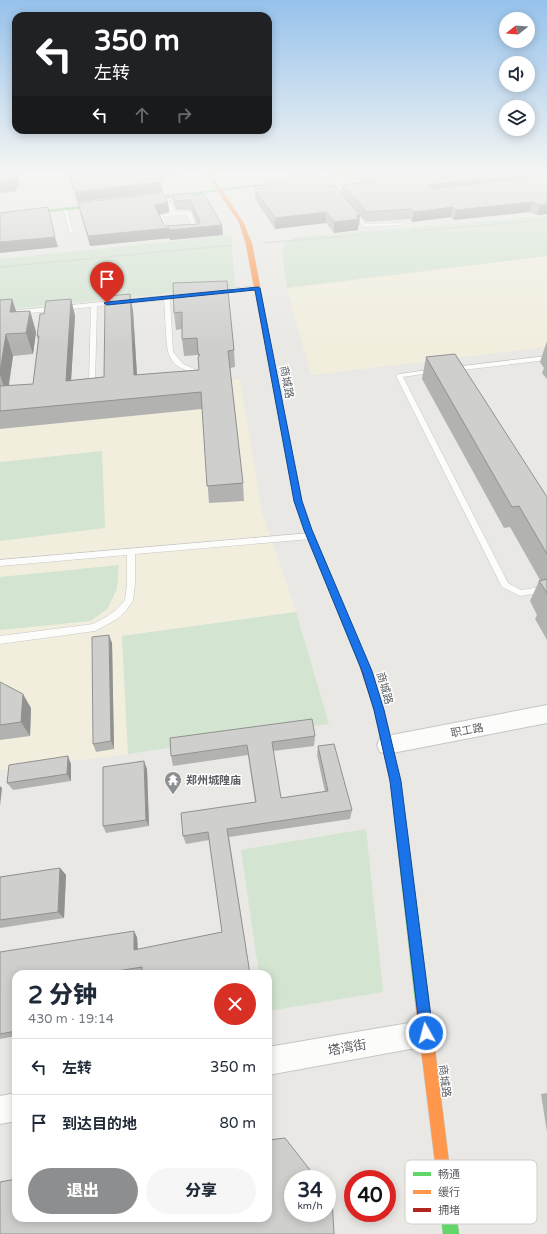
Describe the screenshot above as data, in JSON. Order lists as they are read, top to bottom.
{
  "streets": {
    "street": ["商城路", "职工路", "塔湾街"]
  },
  "crossings": [
    ["商城路", "职工路"],
    ["商城路", "塔湾街"]
  ],
  "places": {
    "temple": ["郑州城隍庙"]
  },
  "legend": ["畅通", "缓行", "拥堵"],
  "north": "left",
  "page": {
    "turn": ["350 m", "左转"],
    "heading": ["2 分钟", "430 m · 19:14"],
    "list": [
      {
        "name": "左转",
        "value": "350 m"
      },
      {
        "name": "到达目的地",
        "value": "80 m"
      }
    ],
    "buttons": ["退出", "分享"],
    "speed": "34 km/h",
    "limit": "40"
  }
}
